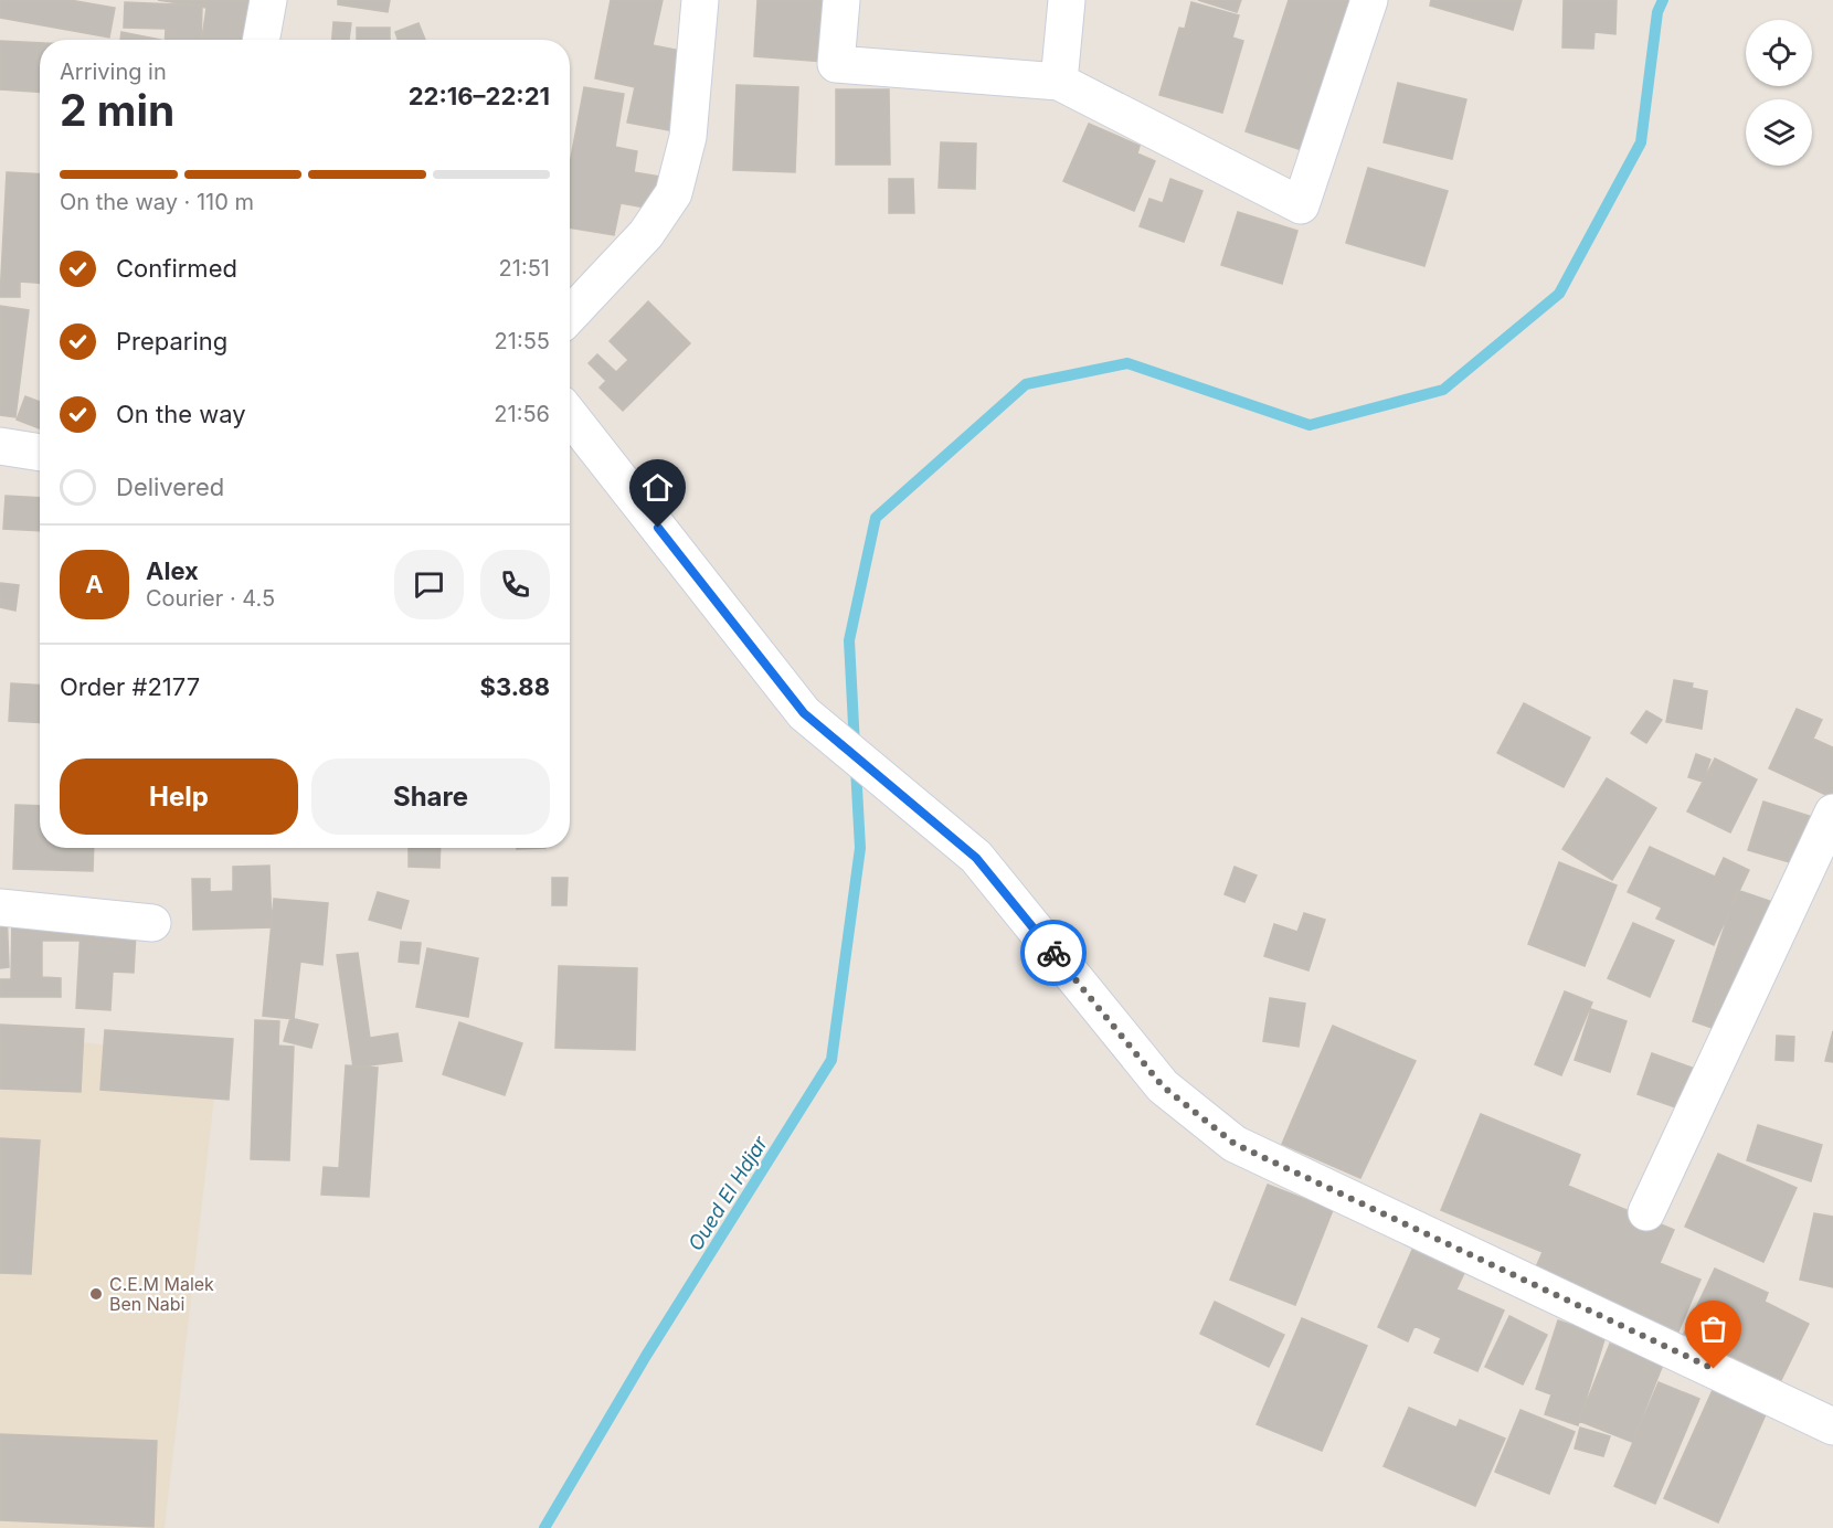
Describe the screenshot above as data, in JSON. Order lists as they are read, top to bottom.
{
  "water": ["Oued El Hdjar"],
  "places": ["C.E.M Malek Ben Nabi"],
  "page": {
    "heading": ["2 min", "Arriving in", "22:16–22:21"],
    "panel": [
      "Alex",
      "Courier · 4.5",
      "Order #2177",
      "$3.88"
    ],
    "bar": "On the way · 110 m",
    "list": [
      ["Confirmed", "21:51"],
      ["Preparing", "21:55"],
      ["On the way", "21:56"],
      "Delivered"
    ],
    "round": "A",
    "buttons": ["Help", "Share"]
  }
}
